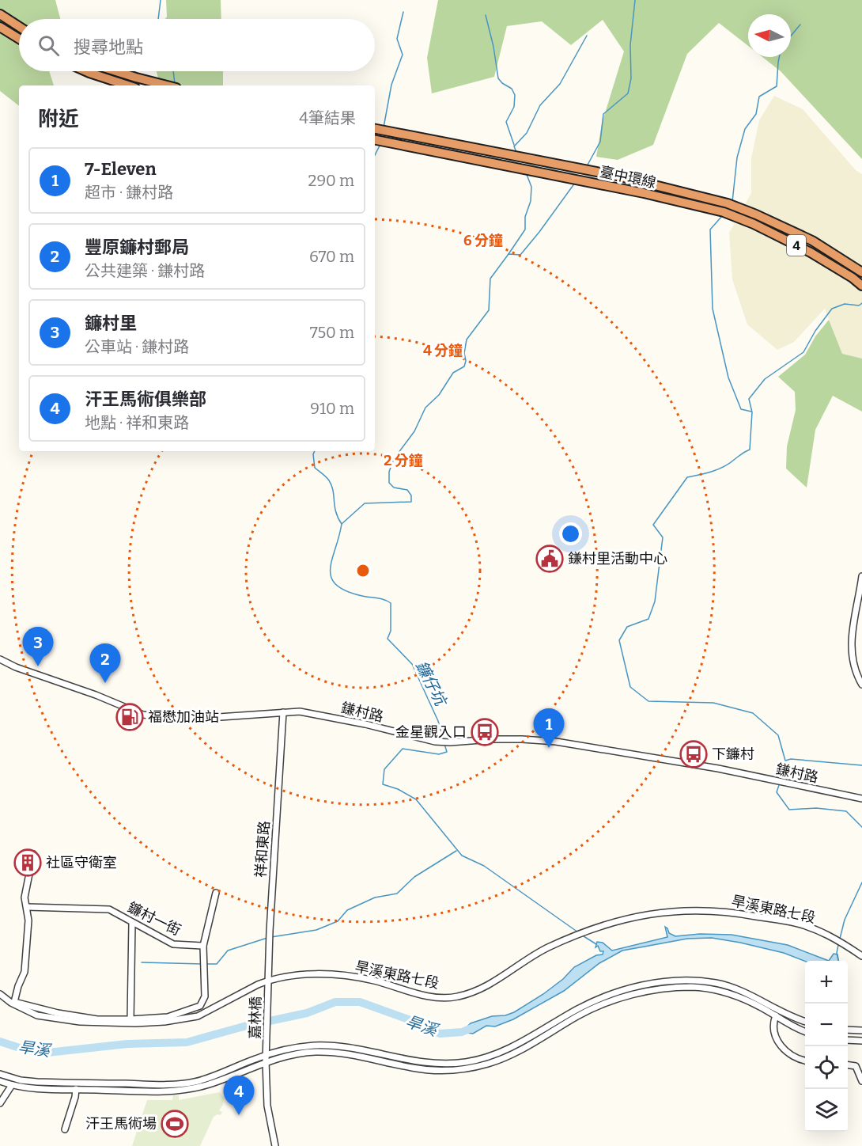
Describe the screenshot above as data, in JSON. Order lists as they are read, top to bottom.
{
  "streets": {
    "highway": ["臺中環線", "4"],
    "street": [
      "鎌村路",
      "祥和東路",
      "旱溪東路七段",
      "鐮村一街",
      "嘉林橋"
    ]
  },
  "crossings": [
    ["鎌村路", "祥和東路"],
    ["祥和東路", "旱溪東路七段"],
    ["祥和東路", "嘉林橋"]
  ],
  "water": ["鐮仔坑", "旱溪"],
  "places": {
    "public building": ["鎌村里活動中心"],
    "fuel station": ["福懋加油站"],
    "bus stop": ["金星觀入口", "下鐮村"],
    "building": ["社區守衛室"],
    "sports": ["汗王馬術場"]
  },
  "north": "left",
  "page": {
    "search": "搜尋地點",
    "heading": ["附近", "4筆結果"],
    "list": [
      {
        "mark": "1",
        "name": "7-Eleven",
        "note": "超市 · 鎌村路",
        "value": "290 m"
      },
      {
        "mark": "2",
        "name": "豐原鐮村郵局",
        "note": "公共建築 · 鎌村路",
        "value": "670 m"
      },
      {
        "mark": "3",
        "name": "鐮村里",
        "note": "公車站 · 鎌村路",
        "value": "750 m"
      },
      {
        "mark": "4",
        "name": "汗王馬術俱樂部",
        "note": "地點 · 祥和東路",
        "value": "910 m"
      }
    ],
    "pins": [
      "3",
      "2",
      "1",
      "4"
    ],
    "map_buttons": ["+", "−"]
  },
  "rings": ["6 分鐘", "4 分鐘", "2 分鐘"]
}
